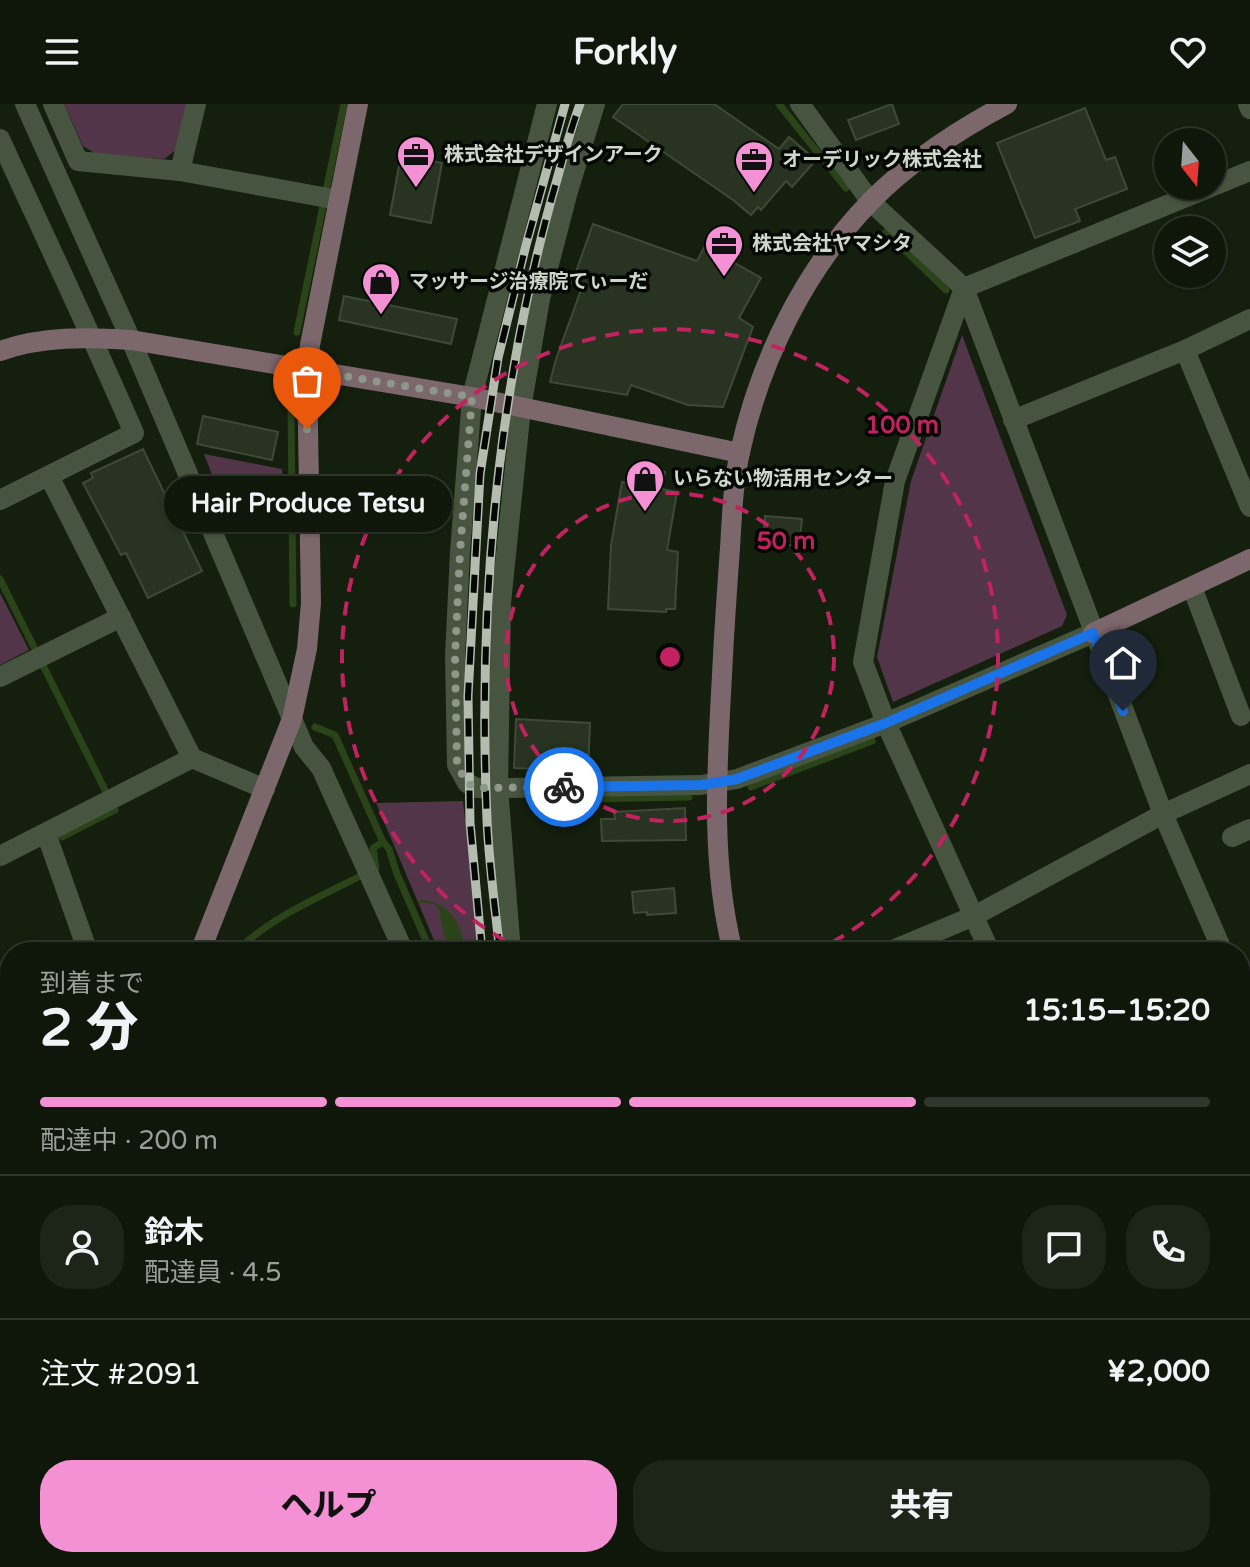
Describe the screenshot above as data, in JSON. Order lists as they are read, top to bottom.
{
  "places": {
    "office": ["株式会社デザインアーク", "オーデリック株式会社", "株式会社ヤマシタ"],
    "shop": ["マッサージ治療院てぃーだ", "いらない物活用センター"],
    "other": ["Hair Produce Tetsu"]
  },
  "north": "bottom",
  "page": {
    "header": "Forkly",
    "bubble": "Hair Produce Tetsu",
    "heading": ["2 分", "到着まで", "15:15–15:20"],
    "panel": [
      "鈴木",
      "配達員 · 4.5",
      "注文 #2091",
      "¥2,000"
    ],
    "bar": "配達中 · 200 m",
    "buttons": ["ヘルプ", "共有"]
  },
  "rings": ["100 m", "50 m"]
}
